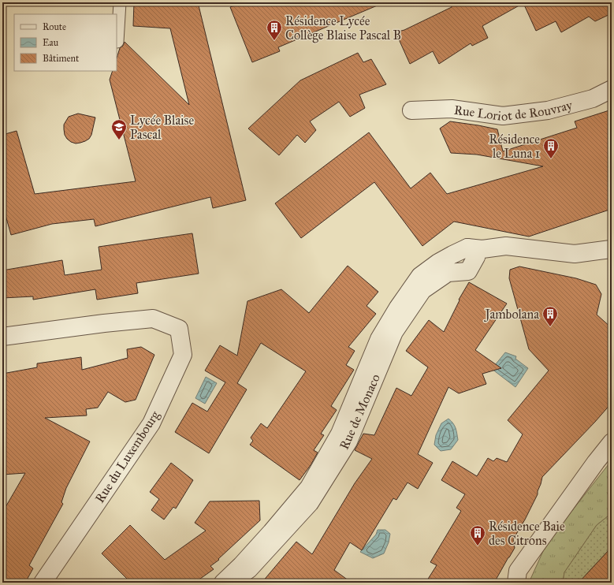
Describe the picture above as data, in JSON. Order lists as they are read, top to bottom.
{
  "streets": {
    "street": ["Rue Loriot de Rouvray", "Rue de Monaco", "Rue du Luxembourg"]
  },
  "places": {
    "building": [
      "Résidence Lycée Collège Blaise Pascal B",
      "Résidence le Luna 1",
      "Jambolana",
      "Résidence Baie des Citrons"
    ],
    "school or university": ["Lycée Blaise Pascal"]
  },
  "legend": ["Route", "Eau", "Bâtiment"]
}
